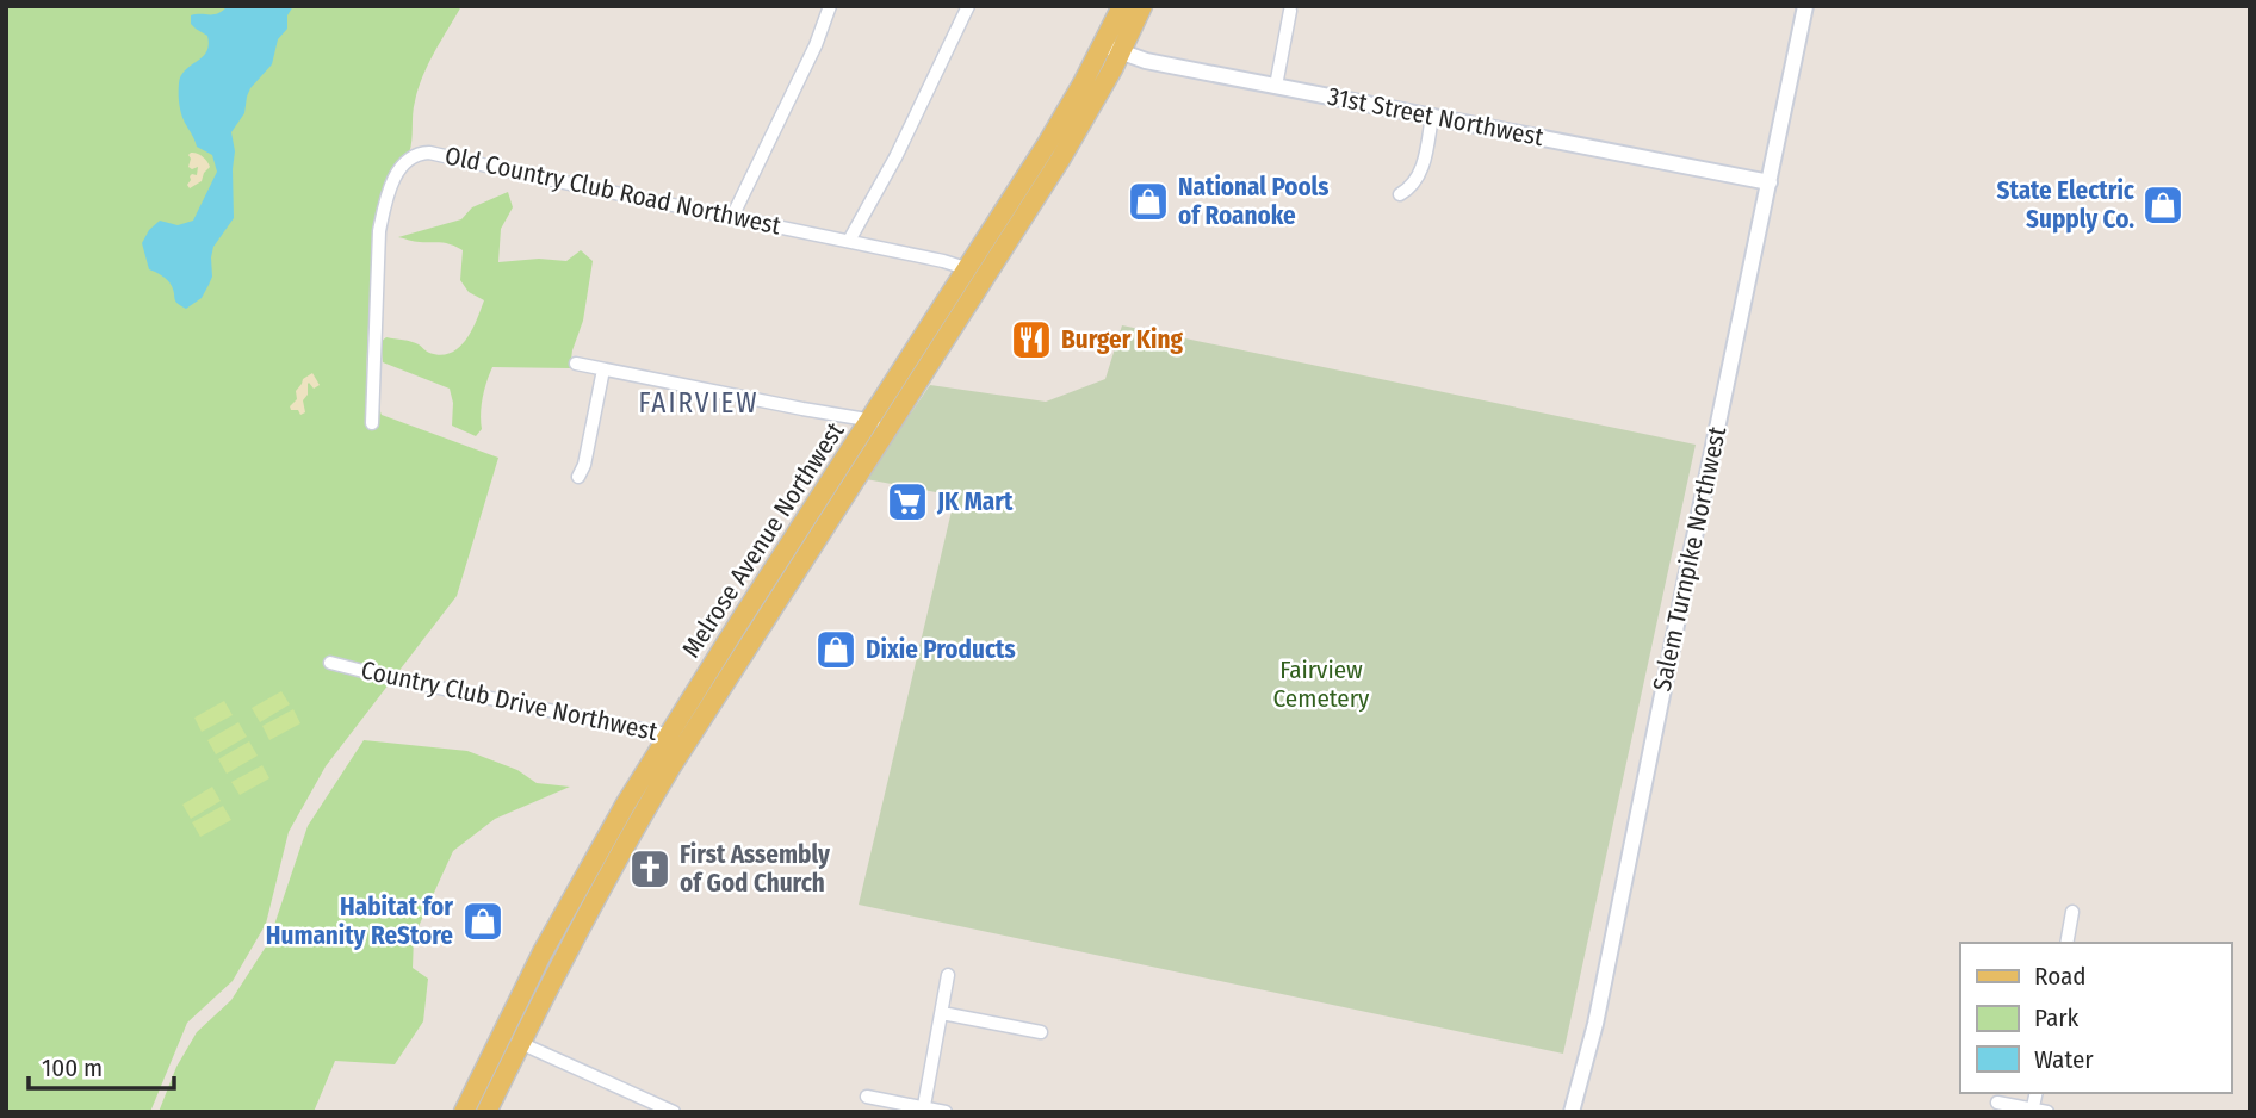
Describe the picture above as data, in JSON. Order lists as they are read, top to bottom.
{
  "streets": {
    "main road": ["Melrose Avenue Northwest"],
    "street": [
      "31st Street Northwest",
      "Old Country Club Road Northwest",
      "Salem Turnpike Northwest",
      "Country Club Drive Northwest"
    ]
  },
  "crossings": [
    ["31st Street Northwest", "Melrose Avenue Northwest"],
    ["31st Street Northwest", "Salem Turnpike Northwest"],
    ["Old Country Club Road Northwest", "Melrose Avenue Northwest"],
    ["Melrose Avenue Northwest", "Country Club Drive Northwest"]
  ],
  "districts": ["FAIRVIEW"],
  "parks": ["Fairview Cemetery"],
  "places": {
    "shop": [
      "National Pools of Roanoke",
      "State Electric Supply Co.",
      "Dixie Products",
      "Habitat for Humanity ReStore"
    ],
    "restaurant": ["Burger King"],
    "supermarket": ["JK Mart"],
    "church": ["First Assembly of God Church"]
  },
  "legend": ["Road", "Park", "Water"],
  "scale_bar": "100 m"
}
